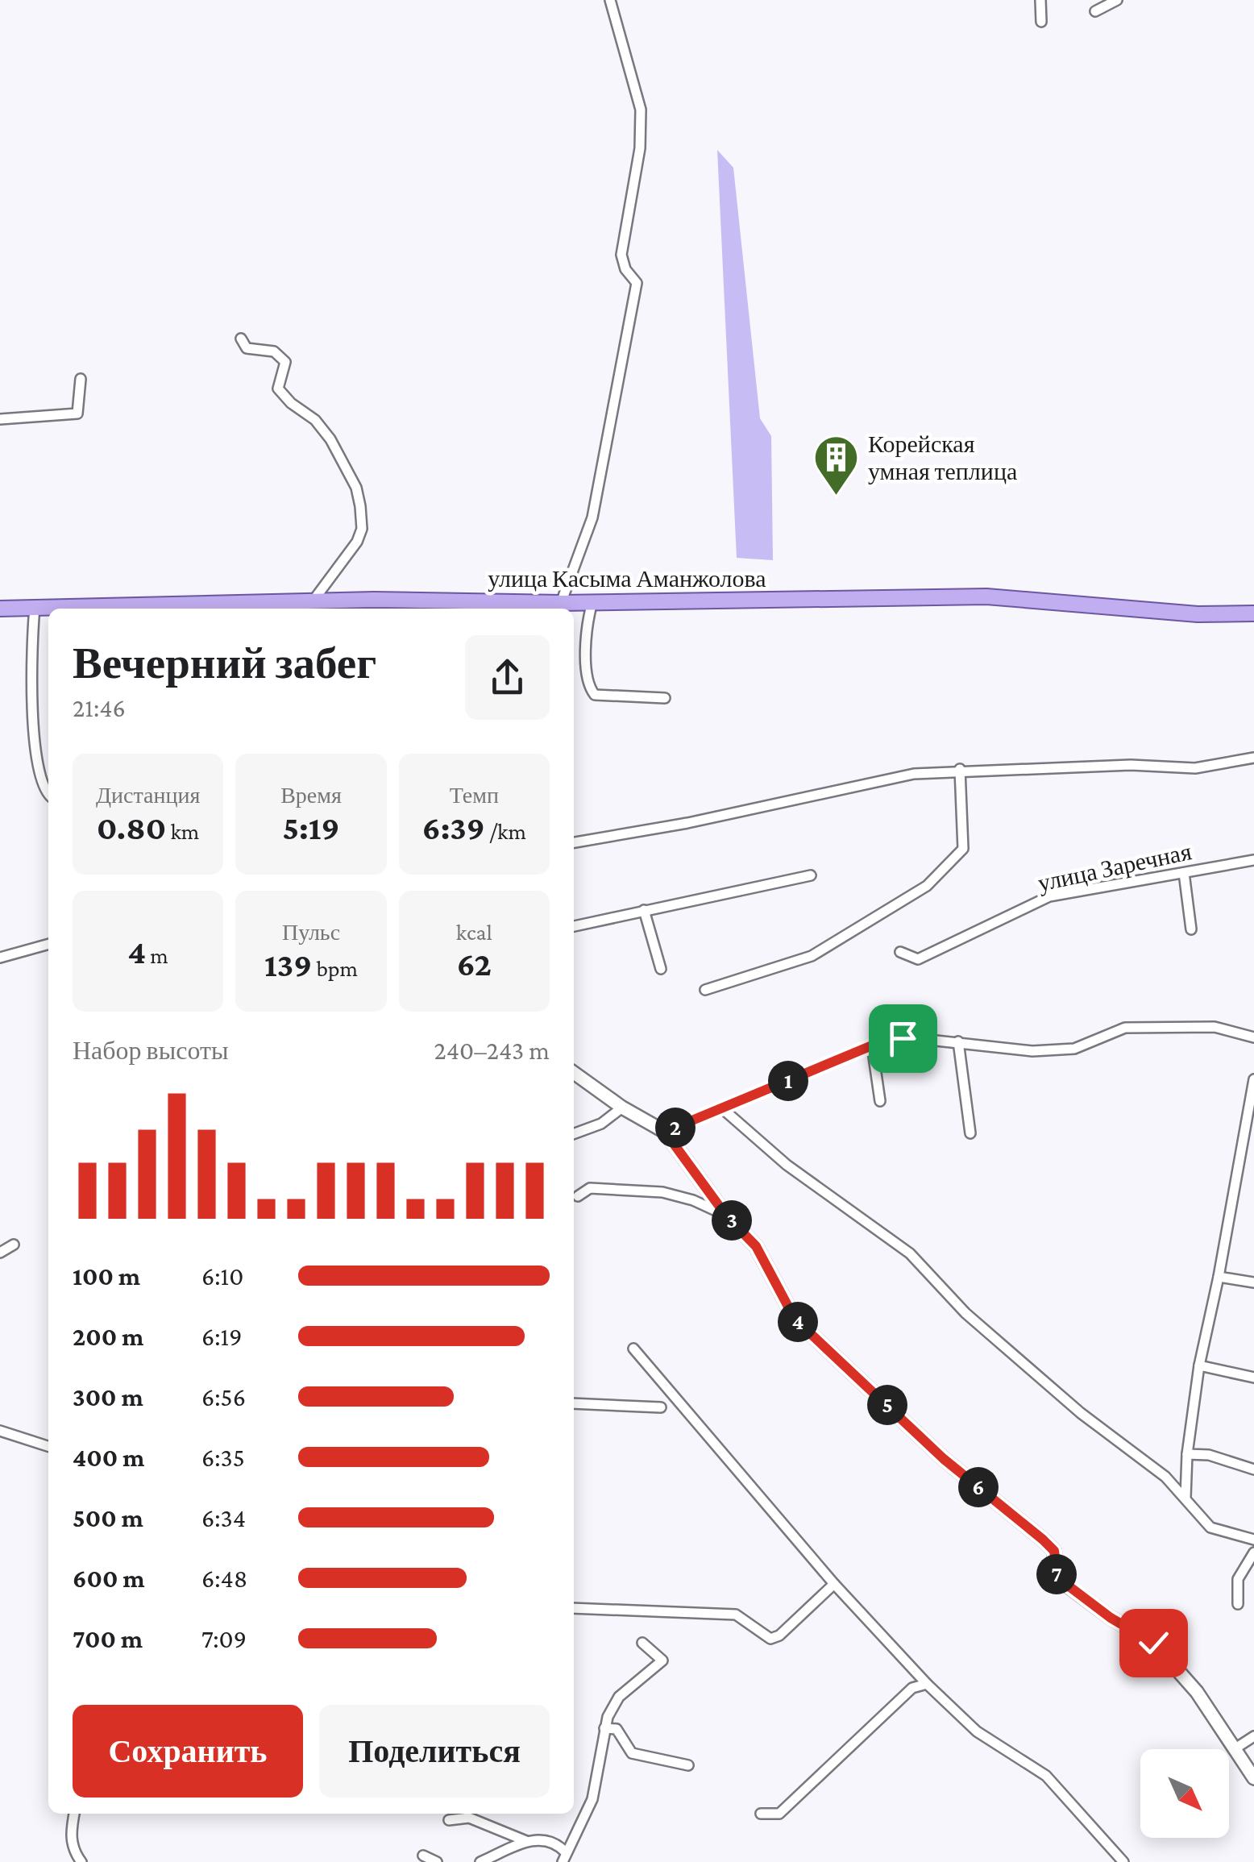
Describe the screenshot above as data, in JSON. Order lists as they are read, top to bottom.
{
  "streets": {
    "main road": ["улица Касыма Аманжолова"],
    "street": ["улица Заречная"]
  },
  "places": {
    "building": ["Корейская умная теплица"]
  },
  "north": "bottom right",
  "page": {
    "heading": ["Вечерний забег", "21:46"],
    "stats": [
      ["Дистанция", "0.80 km"],
      ["Время", "5:19"],
      ["Темп", "6:39 /km"],
      ["4 m"],
      ["Пульс", "139 bpm"],
      ["kcal", "62"]
    ],
    "chart": ["Набор высоты", "240–243 m"],
    "pins": [
      "1",
      "2",
      "3",
      "4",
      "5",
      "6",
      "7"
    ],
    "list": [
      {
        "name": "100 m",
        "note": "6:10"
      },
      {
        "name": "200 m",
        "note": "6:19"
      },
      {
        "name": "300 m",
        "note": "6:56"
      },
      {
        "name": "400 m",
        "note": "6:35"
      },
      {
        "name": "500 m",
        "note": "6:34"
      },
      {
        "name": "600 m",
        "note": "6:48"
      },
      {
        "name": "700 m",
        "note": "7:09"
      }
    ],
    "buttons": ["Сохранить", "Поделиться"]
  }
}
